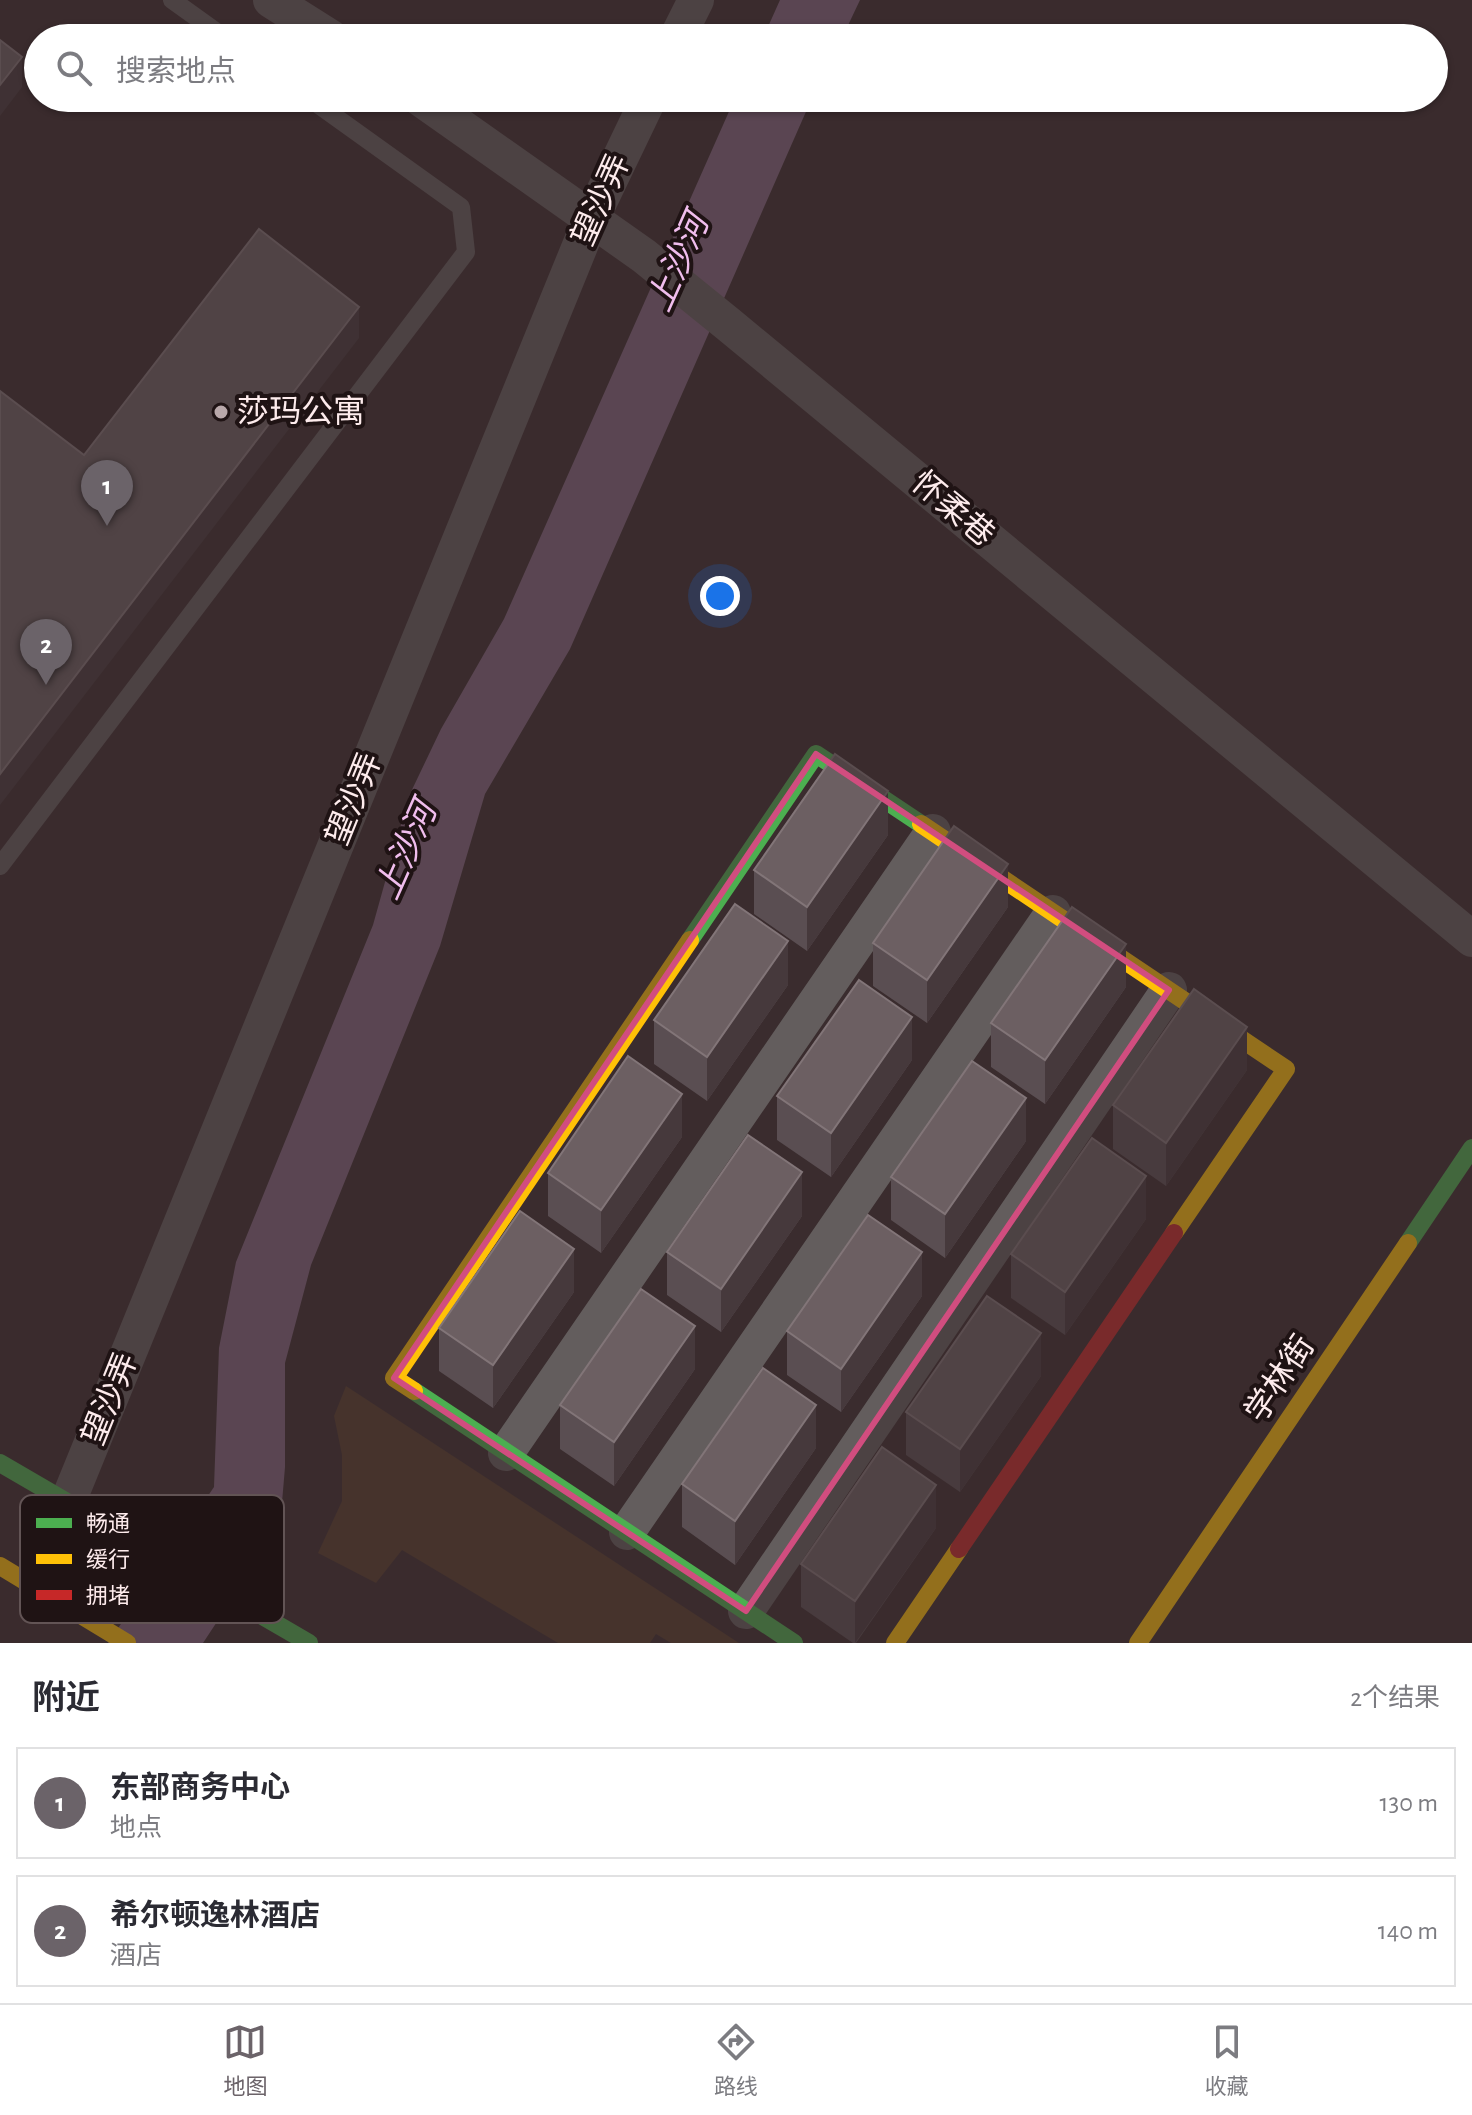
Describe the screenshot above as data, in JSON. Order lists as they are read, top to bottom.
{
  "streets": {
    "street": ["望沙弄", "怀柔巷", "学林街"]
  },
  "crossings": [
    ["望沙弄", "怀柔巷"]
  ],
  "water": ["上沙河"],
  "places": ["莎玛公寓"],
  "legend": ["畅通", "缓行", "拥堵"],
  "page": {
    "search": "搜索地点",
    "pins": ["1", "2"],
    "heading": ["附近", "2个结果"],
    "list": [
      {
        "mark": "1",
        "name": "东部商务中心",
        "note": "地点",
        "value": "130 m"
      },
      {
        "mark": "2",
        "name": "希尔顿逸林酒店",
        "note": "酒店",
        "value": "140 m"
      }
    ],
    "nav": ["地图", "路线", "收藏"]
  }
}
